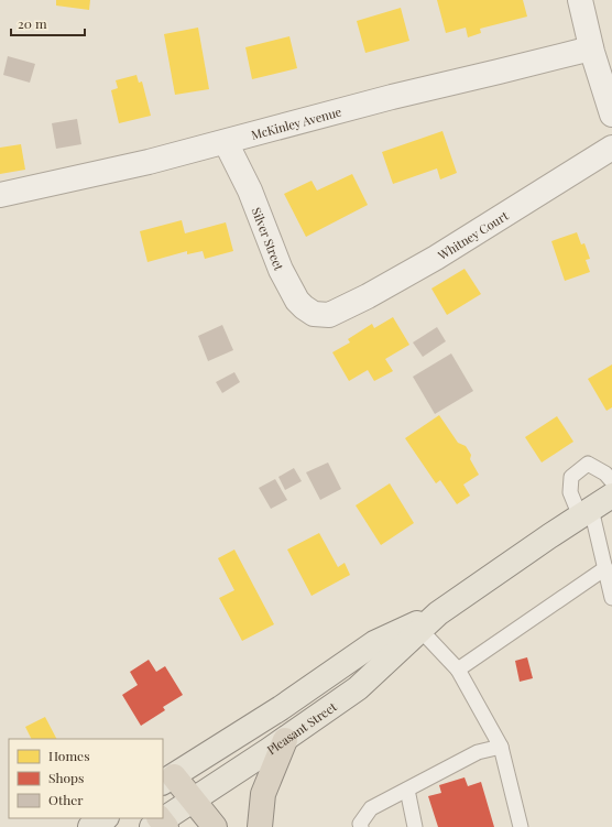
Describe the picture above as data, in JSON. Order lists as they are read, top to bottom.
{
  "streets": {
    "main road": ["Pleasant Street"],
    "street": ["McKinley Avenue", "Whitney Court", "Silver Street"]
  },
  "crossings": [
    ["McKinley Avenue", "Silver Street"],
    ["Whitney Court", "Silver Street"]
  ],
  "legend": ["Homes", "Shops", "Other"],
  "scale_bar": "20 m"
}
